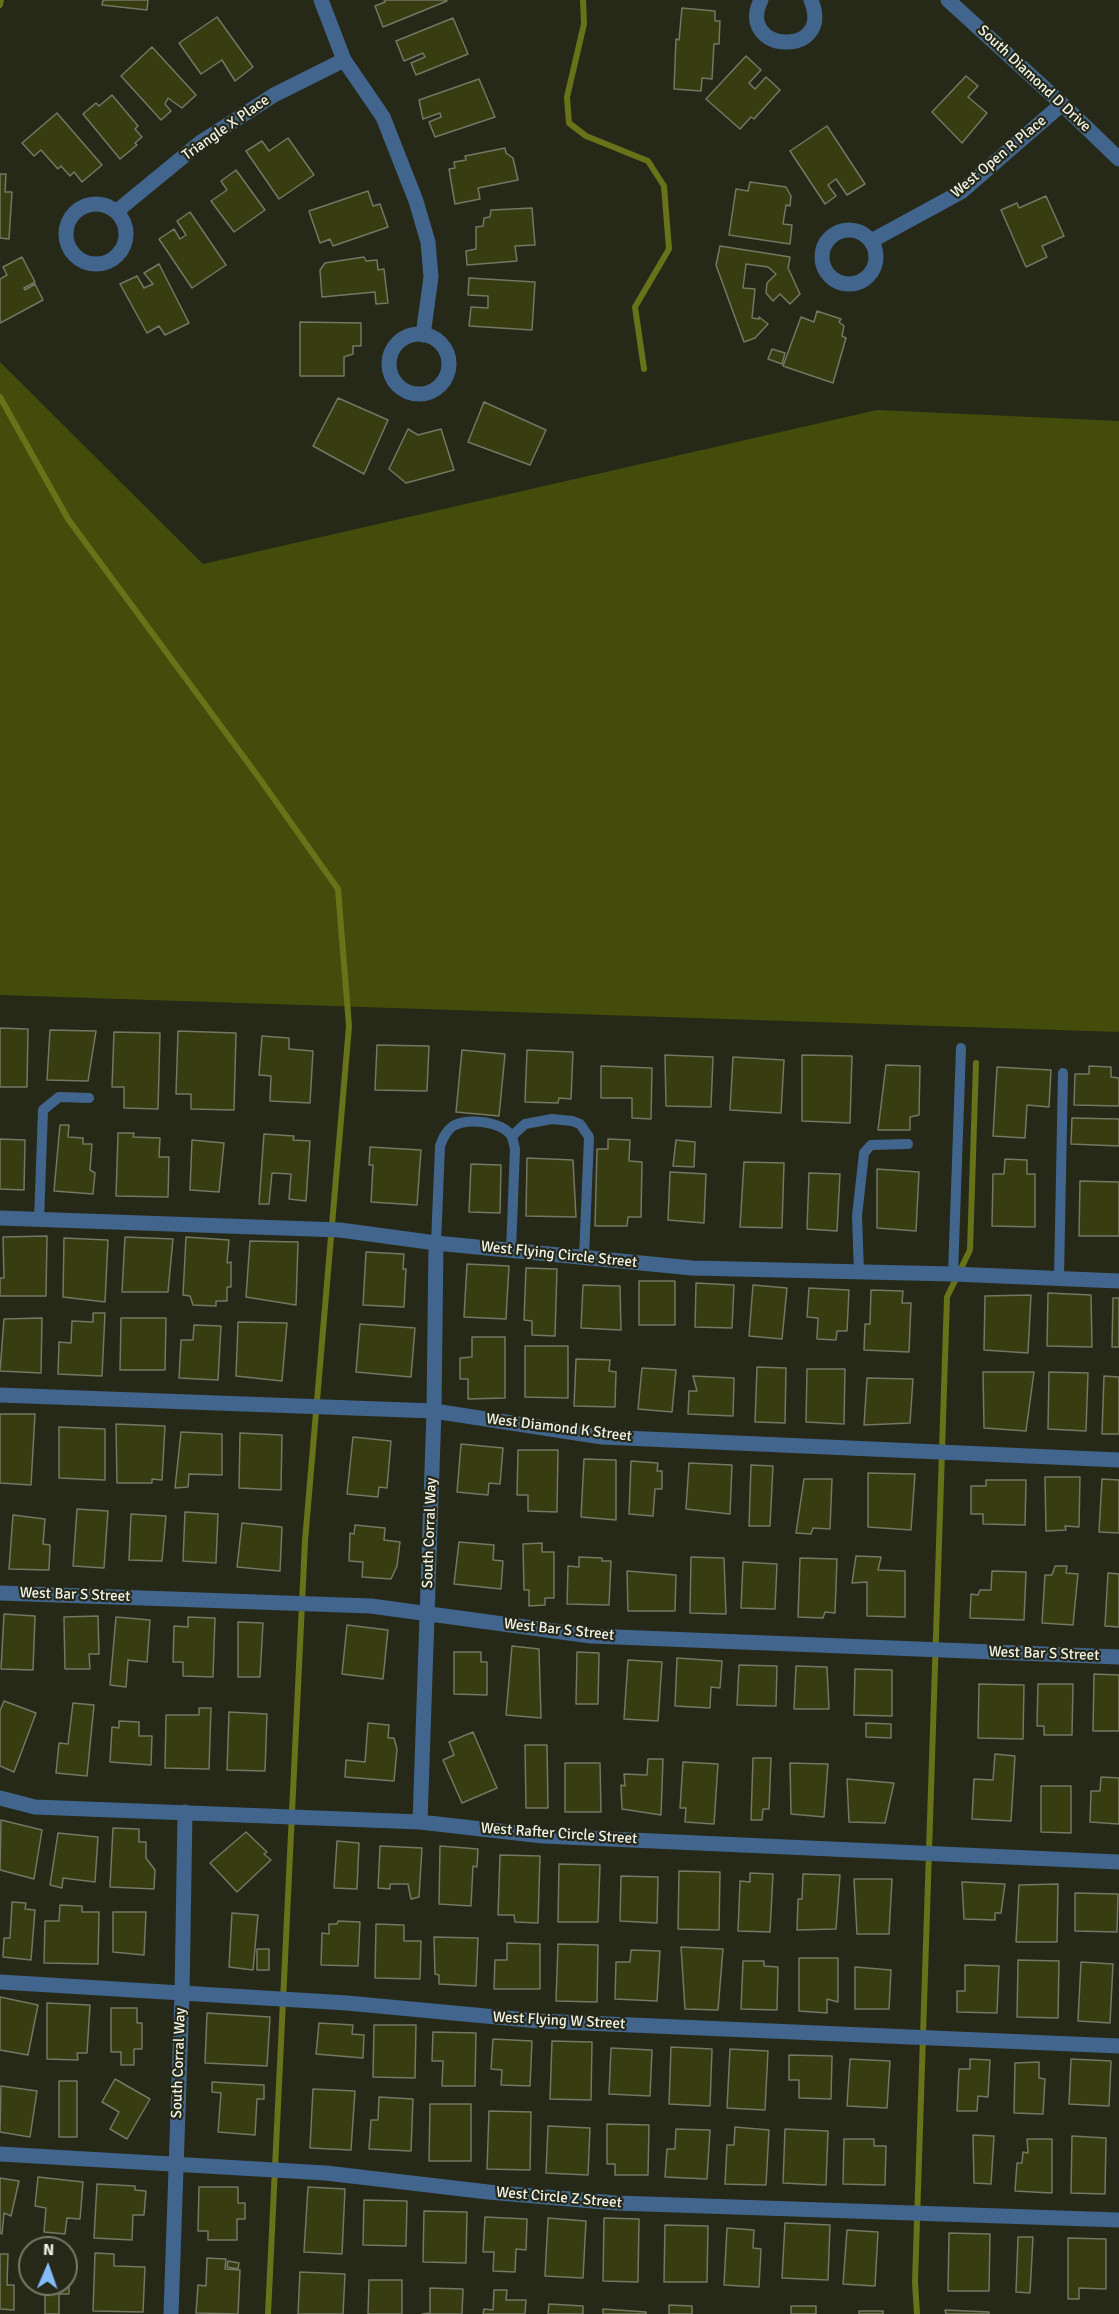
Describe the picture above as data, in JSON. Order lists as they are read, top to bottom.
{
  "streets": {
    "street": [
      "South Diamond D Drive",
      "Triangle X Place",
      "West Open R Place",
      "West Flying Circle Street",
      "West Diamond K Street",
      "South Corral Way",
      "West Bar S Street",
      "West Rafter Circle Street",
      "West Flying W Street",
      "West Circle Z Street"
    ]
  },
  "crossings": [
    ["South Diamond D Drive", "West Open R Place"],
    ["West Flying Circle Street", "South Corral Way"],
    ["West Diamond K Street", "South Corral Way"],
    ["South Corral Way", "West Bar S Street"],
    ["South Corral Way", "West Rafter Circle Street"],
    ["South Corral Way", "West Flying W Street"],
    ["South Corral Way", "West Circle Z Street"]
  ],
  "north": "top"
}
